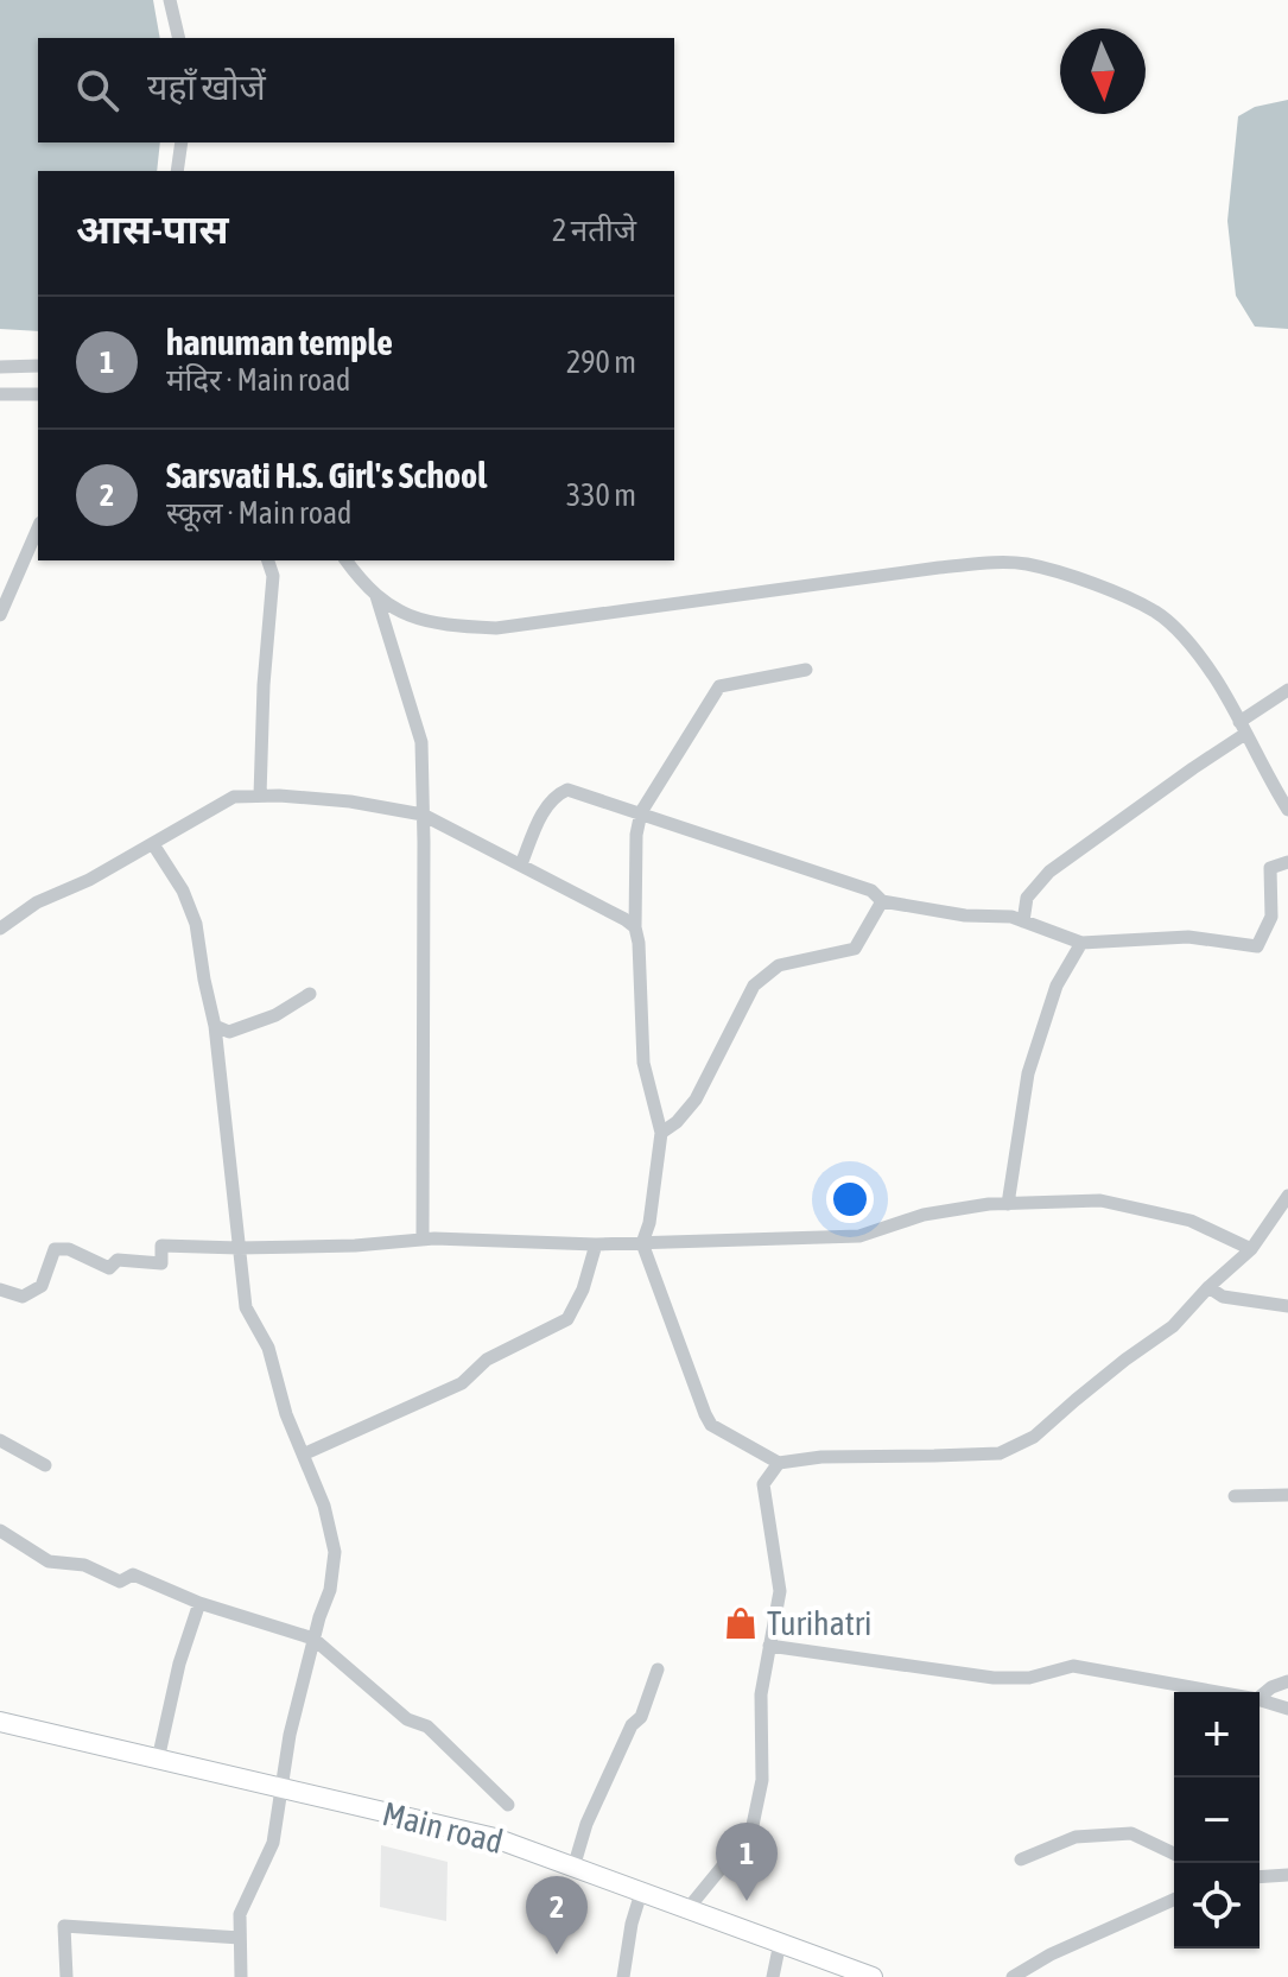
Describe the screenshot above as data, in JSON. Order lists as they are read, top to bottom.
{
  "streets": {
    "street": ["Main road"]
  },
  "places": {
    "shop": ["Turihatri"]
  },
  "north": "bottom",
  "page": {
    "search": "यहाँ खोजें",
    "heading": ["आस-पास", "2 नतीजे"],
    "list": [
      {
        "mark": "1",
        "name": "hanuman temple",
        "note": "मंदिर · Main road",
        "value": "290 m"
      },
      {
        "mark": "2",
        "name": "Sarsvati H.S. Girl's School",
        "note": "स्कूल · Main road",
        "value": "330 m"
      }
    ],
    "map_buttons": ["+", "−"],
    "pins": ["1", "2"]
  }
}
